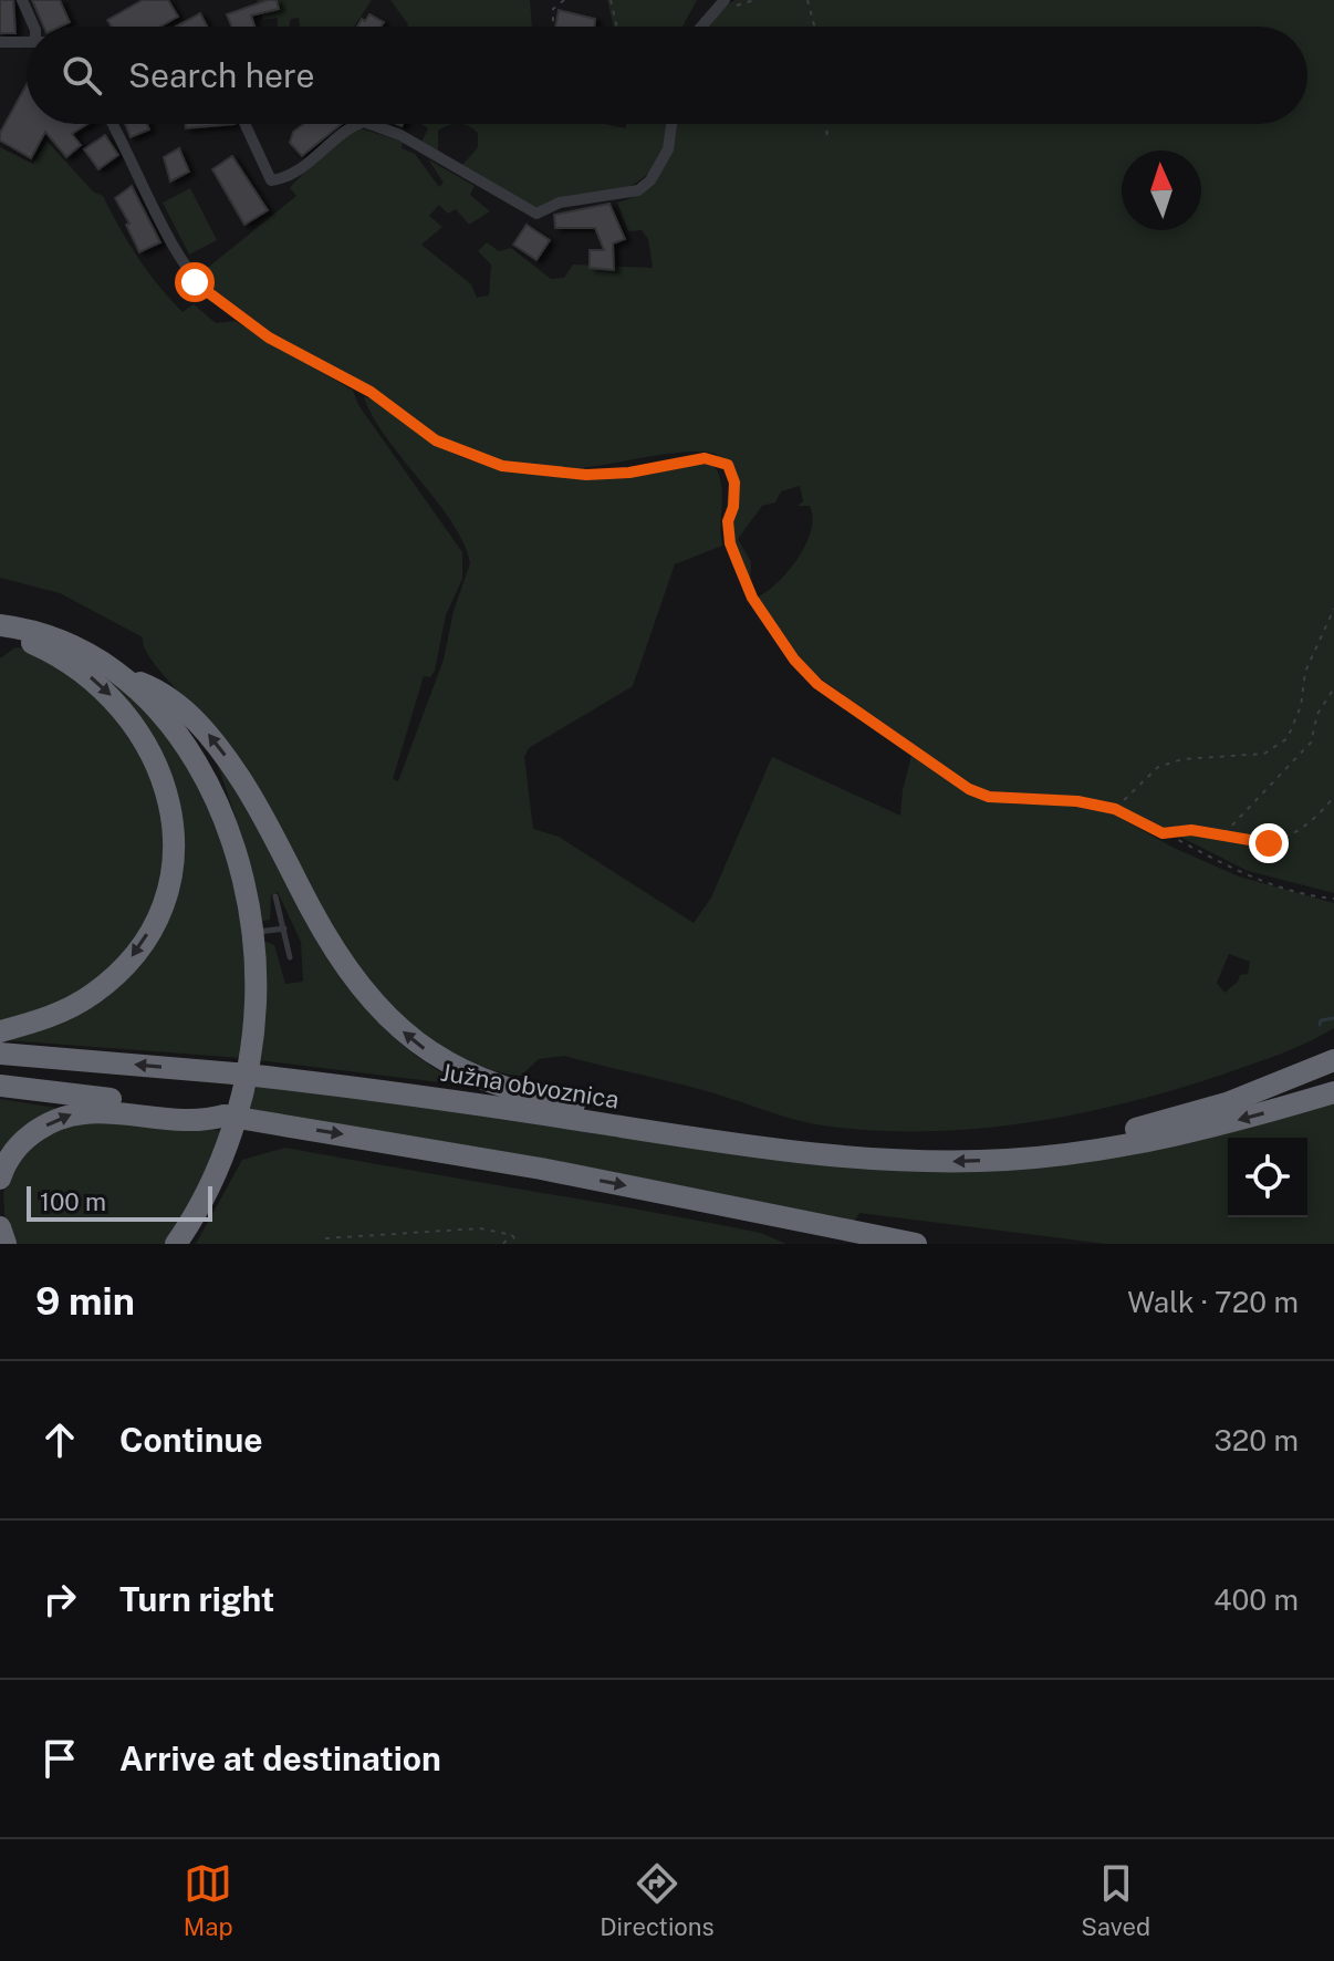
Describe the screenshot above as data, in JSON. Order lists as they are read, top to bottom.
{
  "streets": {
    "highway": ["Južna obvoznica"]
  },
  "scale_bar": "100 m",
  "north": "top",
  "page": {
    "search": "Search here",
    "scale": "100 m",
    "heading": ["9 min", "Walk · 720 m"],
    "list": [
      ["Continue", "320 m"],
      ["Turn right", "400 m"],
      "Arrive at destination"
    ],
    "nav": ["Map", "Directions", "Saved"]
  }
}
